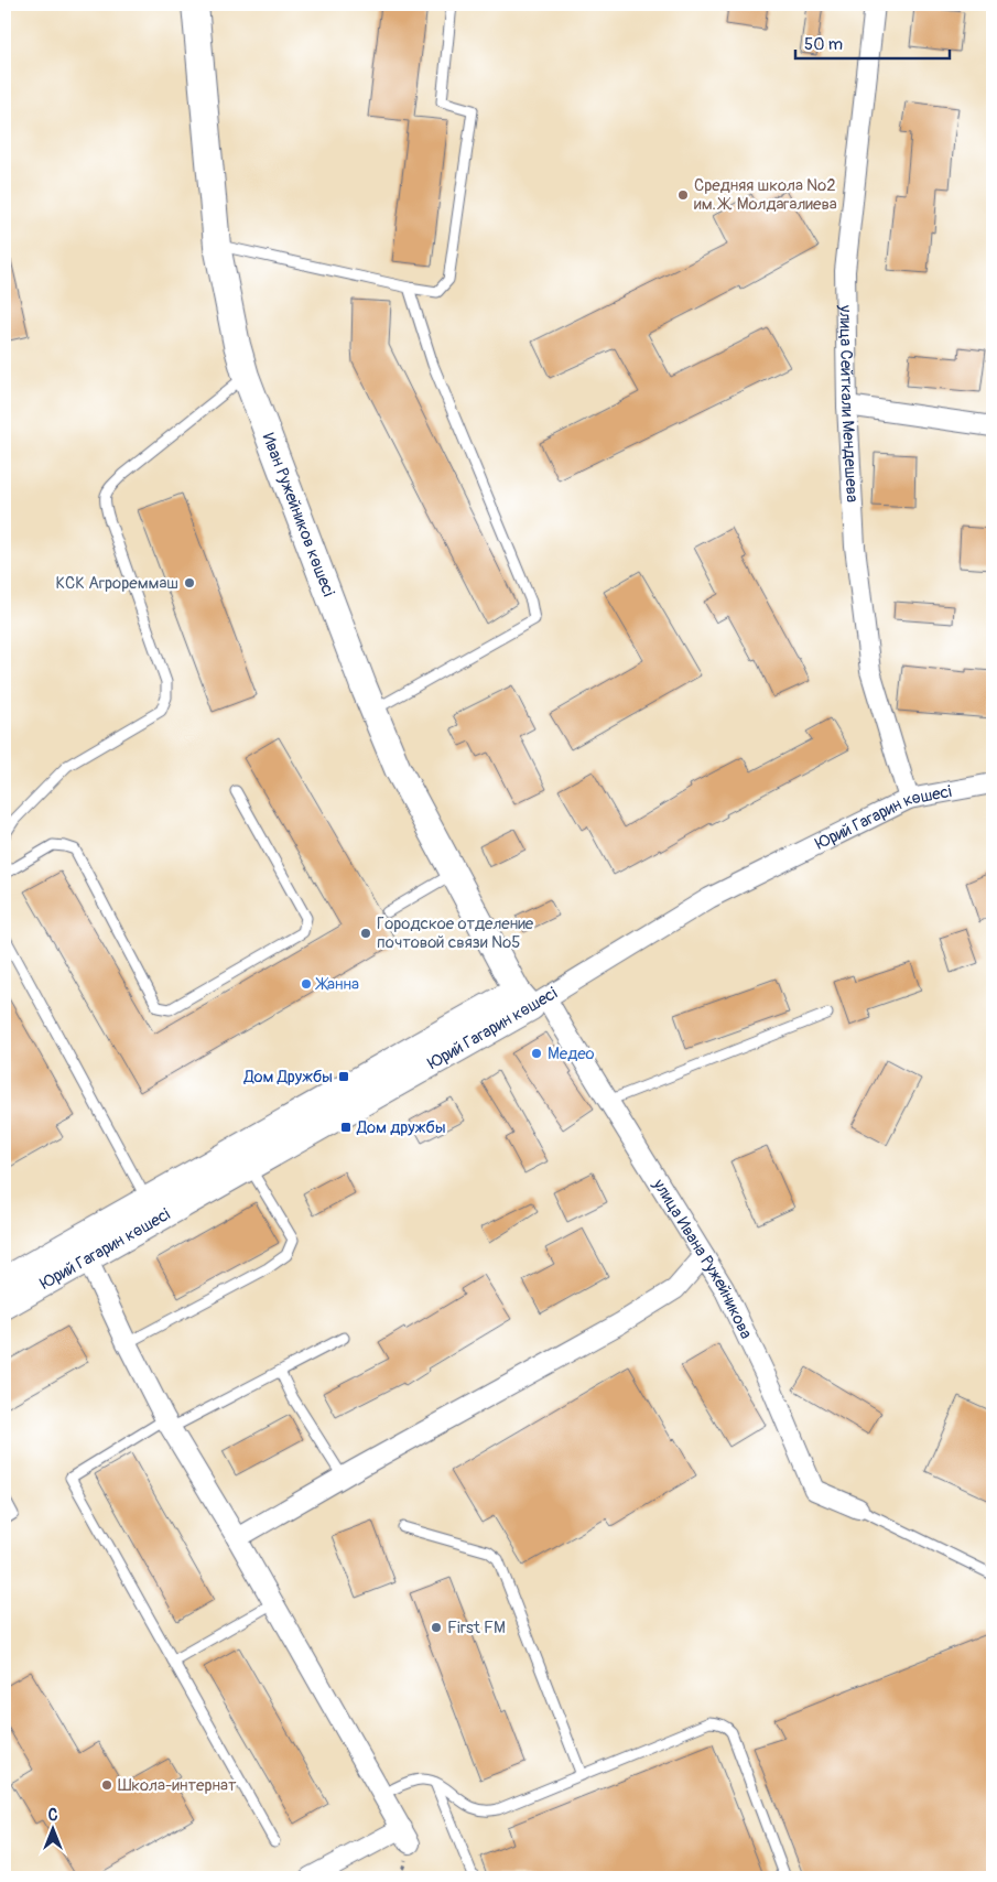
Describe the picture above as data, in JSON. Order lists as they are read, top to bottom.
{
  "streets": {
    "main road": ["Иван Ружейников көшесі", "Юрий Гагарин көшесі"],
    "street": ["улица Сейткали Мендешева", "улица Ивана Ружейникова"]
  },
  "crossings": [
    ["улица Сейткали Мендешева", "Юрий Гагарин көшесі"],
    ["Иван Ружейников көшесі", "Юрий Гагарин көшесі"],
    ["Иван Ружейников көшесі", "улица Ивана Ружейникова"],
    ["Юрий Гагарин көшесі", "улица Ивана Ружейникова"]
  ],
  "places": {
    "other": [
      "Средняя школа №2 им. Ж. Молдагалиева",
      "КСК Агрореммаш",
      "Городское отделение почтовой связи №5",
      "Жанна",
      "Медео",
      "First FM",
      "Школа-интернат"
    ],
    "transit": ["Дом Дружбы", "Дом дружбы"]
  },
  "scale_bar": "50 m",
  "north": "top"
}
